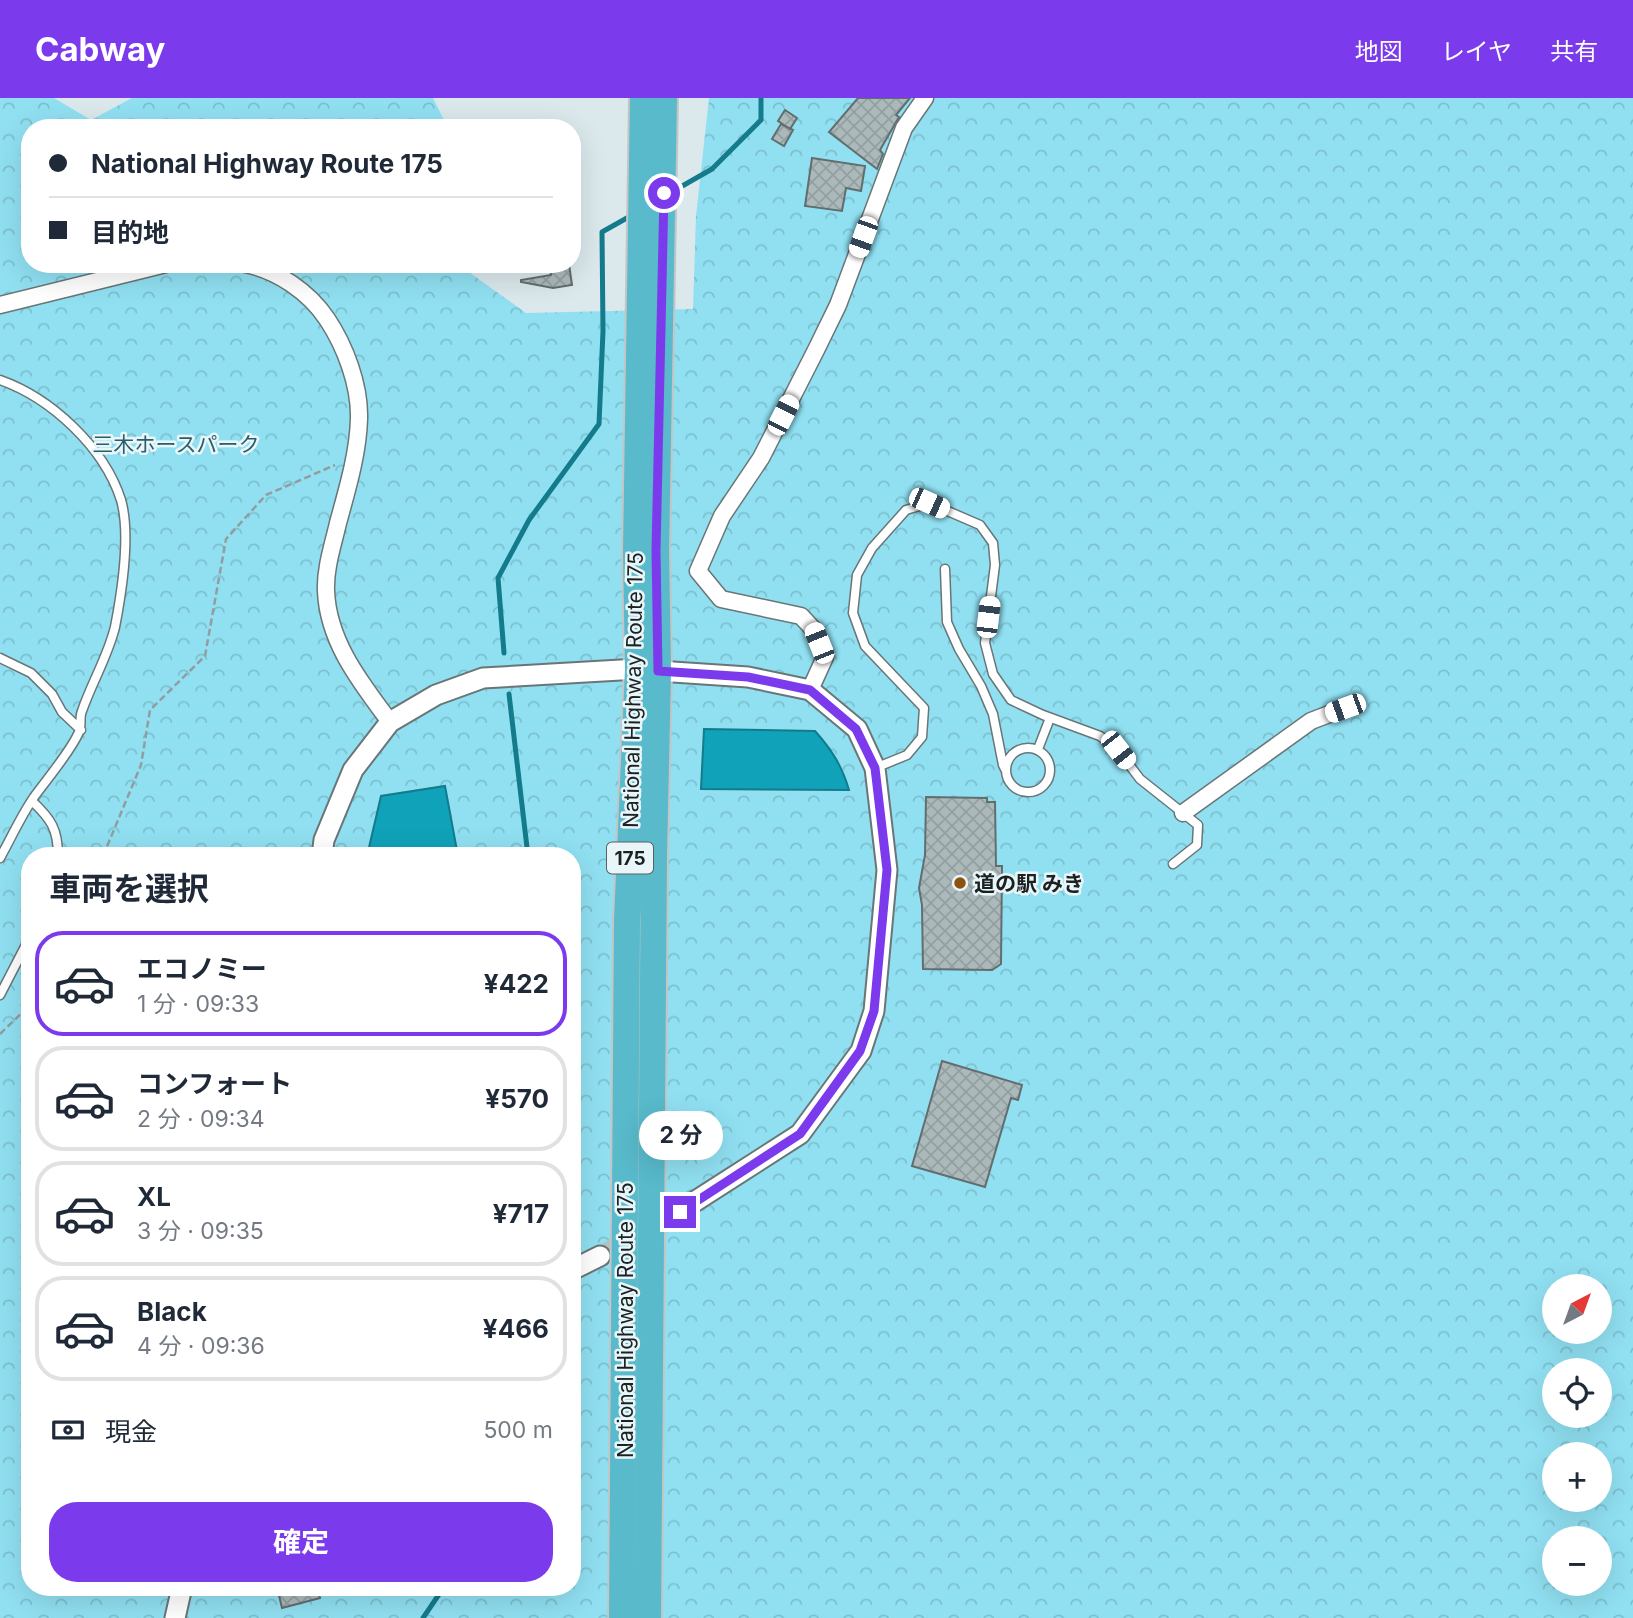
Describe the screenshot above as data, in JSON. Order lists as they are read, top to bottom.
{
  "streets": {
    "highway": ["National Highway Route 175", "175"]
  },
  "parks": ["三木ホースパーク"],
  "places": ["道の駅 みき"],
  "north": "top right",
  "page": {
    "header": "Cabway",
    "nav": ["地図", "レイヤ", "共有"],
    "banner": ["National Highway Route 175", "目的地"],
    "heading": "車両を選択",
    "list": [
      {
        "name": "エコノミー",
        "note": "1 分 · 09:33",
        "value": "¥422"
      },
      {
        "name": "コンフォート",
        "note": "2 分 · 09:34",
        "value": "¥570"
      },
      {
        "name": "XL",
        "note": "3 分 · 09:35",
        "value": "¥717"
      },
      {
        "name": "Black",
        "note": "4 分 · 09:36",
        "value": "¥466"
      }
    ],
    "bubble": "2 分",
    "map_buttons": ["+", "−"],
    "pay": ["現金", "500 m"],
    "buttons": "確定"
  }
}
